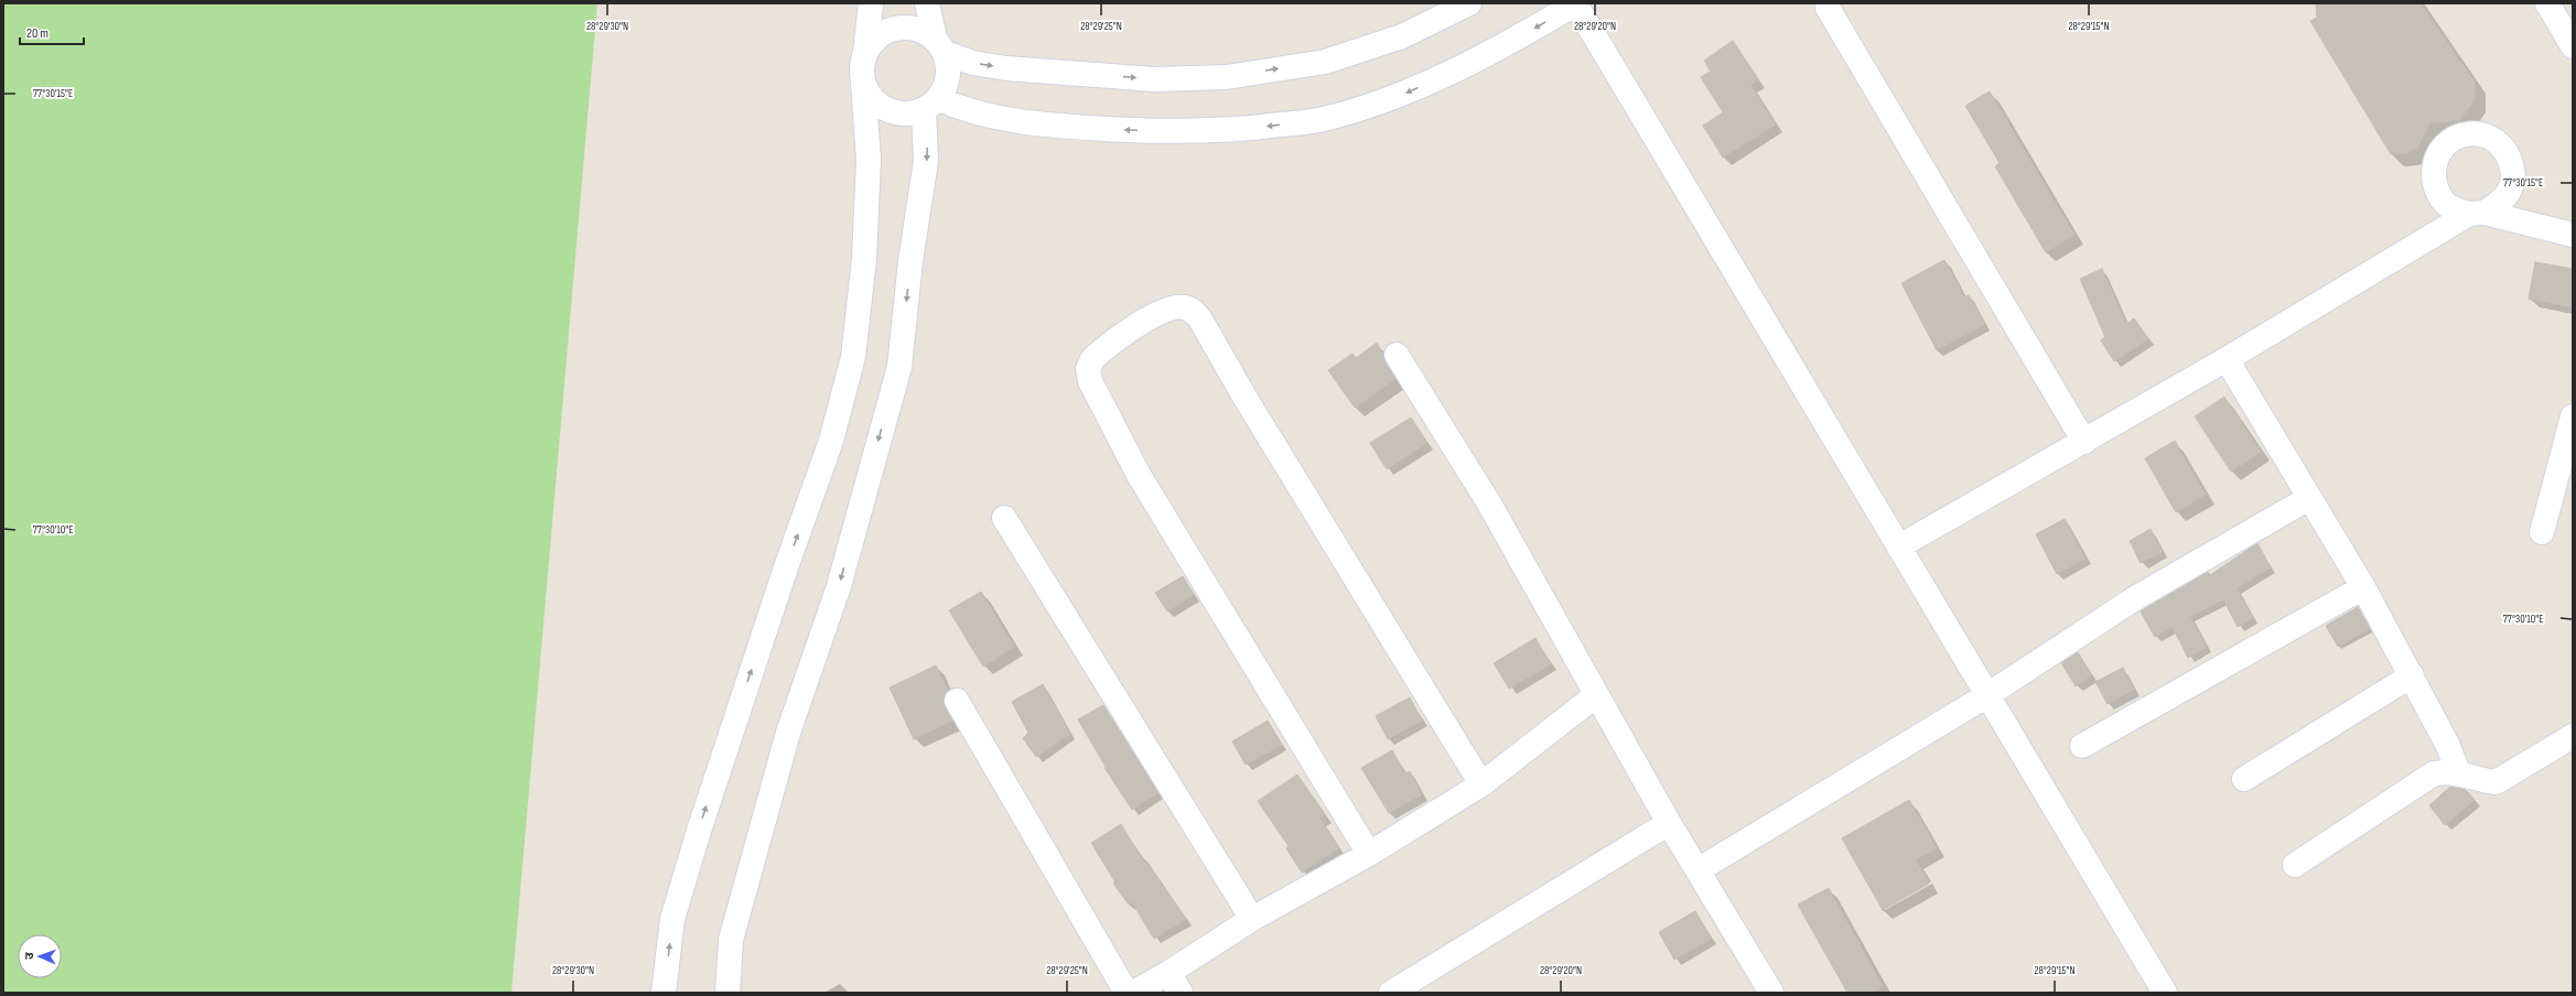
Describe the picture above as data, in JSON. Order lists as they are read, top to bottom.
{
  "scale_bar": "20 m",
  "north": "left",
  "coordinates": [
    "28°29'30\"N",
    "28°29'25\"N",
    "28°29'20\"N",
    "28°29'15\"N",
    "77°30'15\"E",
    "77°30'10\"E"
  ]
}
